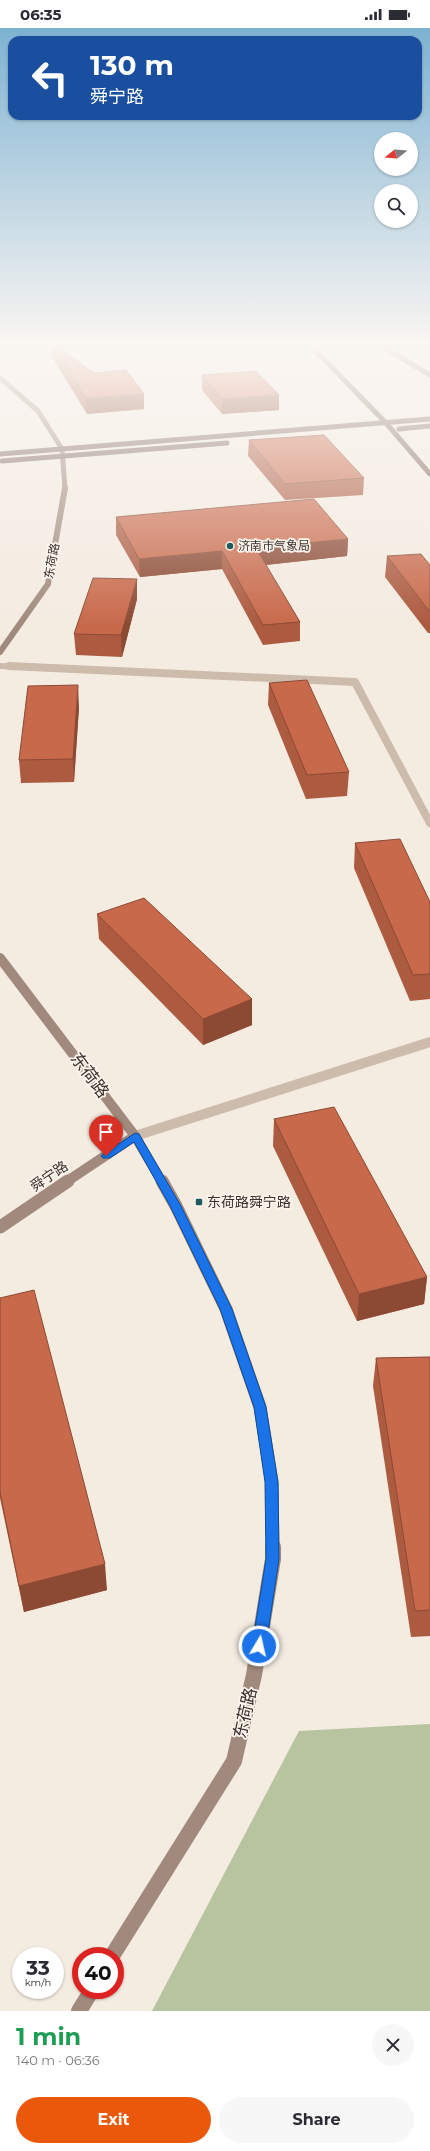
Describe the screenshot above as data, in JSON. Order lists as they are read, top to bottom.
{
  "streets": {
    "street": ["东荷路", "舜宁路"]
  },
  "crossings": [
    ["东荷路", "舜宁路"]
  ],
  "places": {
    "other": ["济南市气象局"],
    "transit": ["东荷路舜宁路"]
  },
  "north": "left",
  "page": {
    "status": "06:35",
    "turn": ["130 m", "舜宁路"],
    "speed": "33 km/h",
    "limit": "40",
    "heading": ["1 min", "140 m · 06:36"],
    "buttons": ["Exit", "Share"]
  }
}
